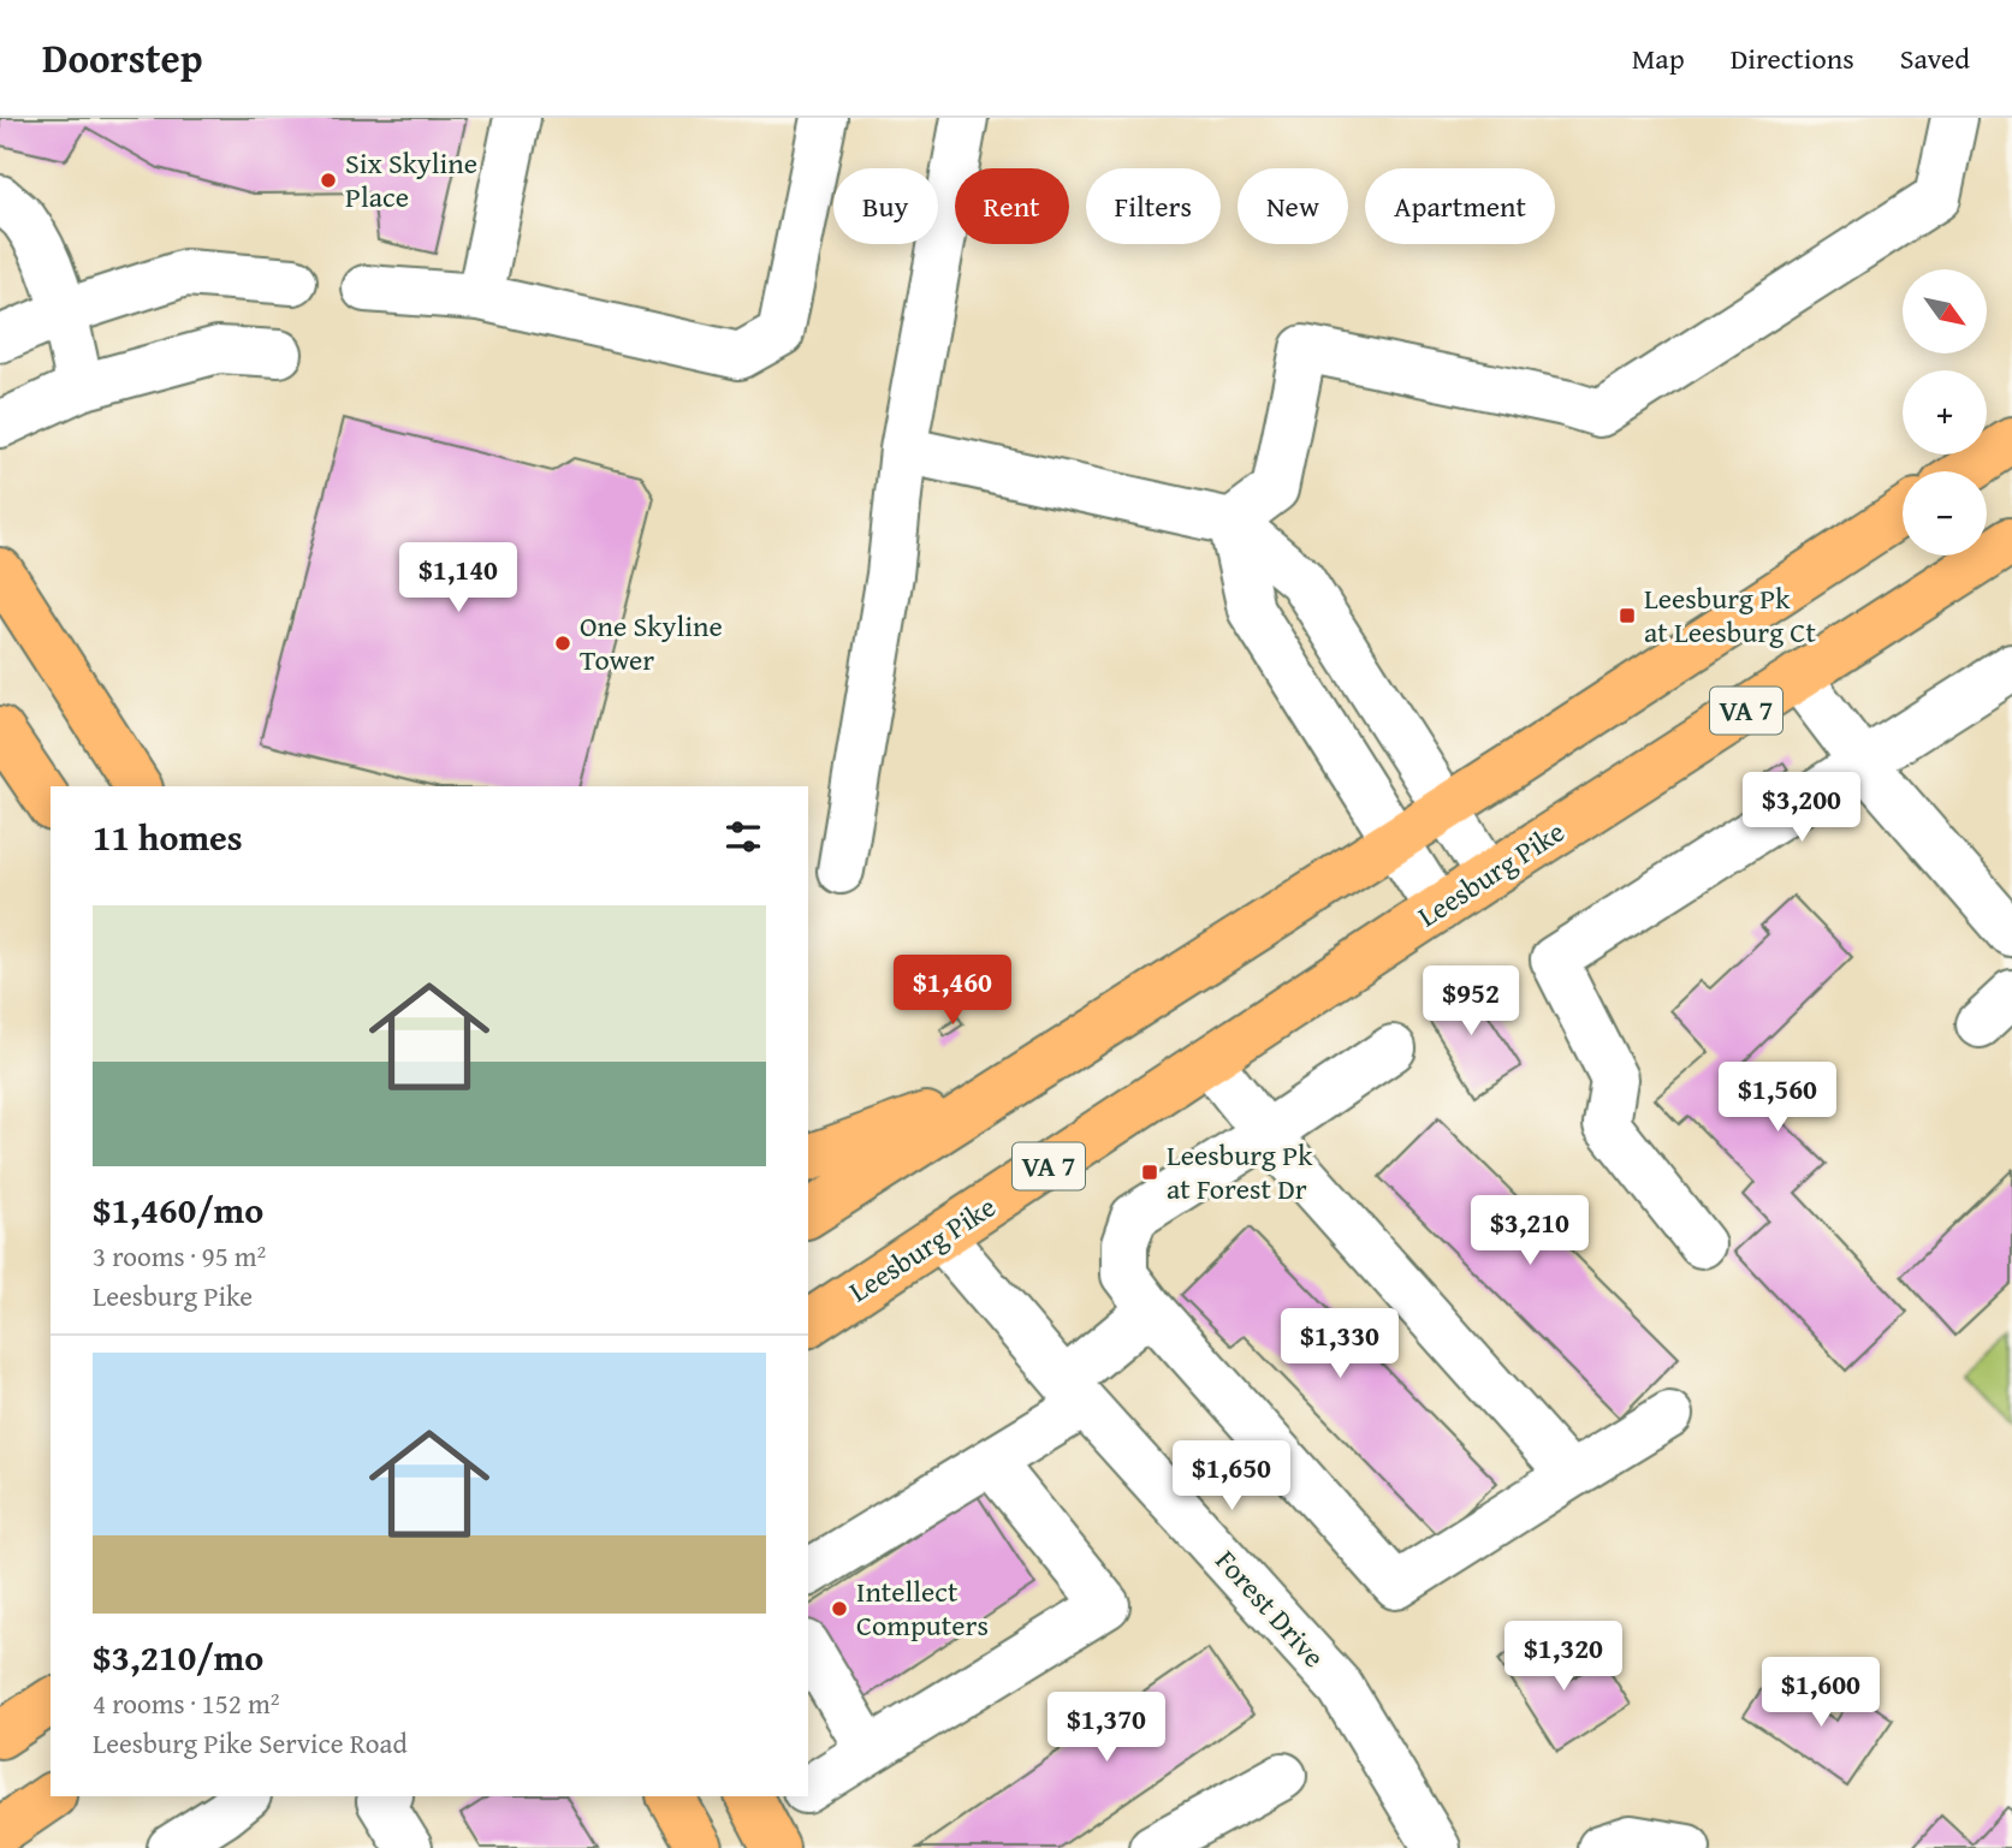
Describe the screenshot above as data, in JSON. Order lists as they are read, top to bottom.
{
  "streets": {
    "main road": ["VA 7", "Leesburg Pike"],
    "street": ["Forest Drive"]
  },
  "crossings": [
    ["Leesburg Pike", "Forest Drive"]
  ],
  "places": {
    "other": ["Six Skyline Place", "One Skyline Tower", "Intellect Computers"],
    "transit": ["Leesburg Pk at Leesburg Ct", "Leesburg Pk at Forest Dr"]
  },
  "north": "bottom right",
  "page": {
    "header": "Doorstep",
    "nav": ["Map", "Directions", "Saved"],
    "chip": [
      "Buy",
      "Rent",
      "Filters",
      "New",
      "Apartment"
    ],
    "map_buttons": ["+", "−"],
    "price": [
      "$1,140",
      "$3,200",
      "$1,460",
      "$952",
      "$1,560",
      "$3,210",
      "$1,330",
      "$1,650",
      "$1,320",
      "$1,600",
      "$1,370"
    ],
    "heading": "11 homes",
    "list": [
      {
        "name": "$1,460/mo",
        "note": "3 rooms · 95 m² · Leesburg Pike"
      },
      {
        "name": "$3,210/mo",
        "note": "4 rooms · 152 m² · Leesburg Pike Service Road"
      }
    ]
  }
}
